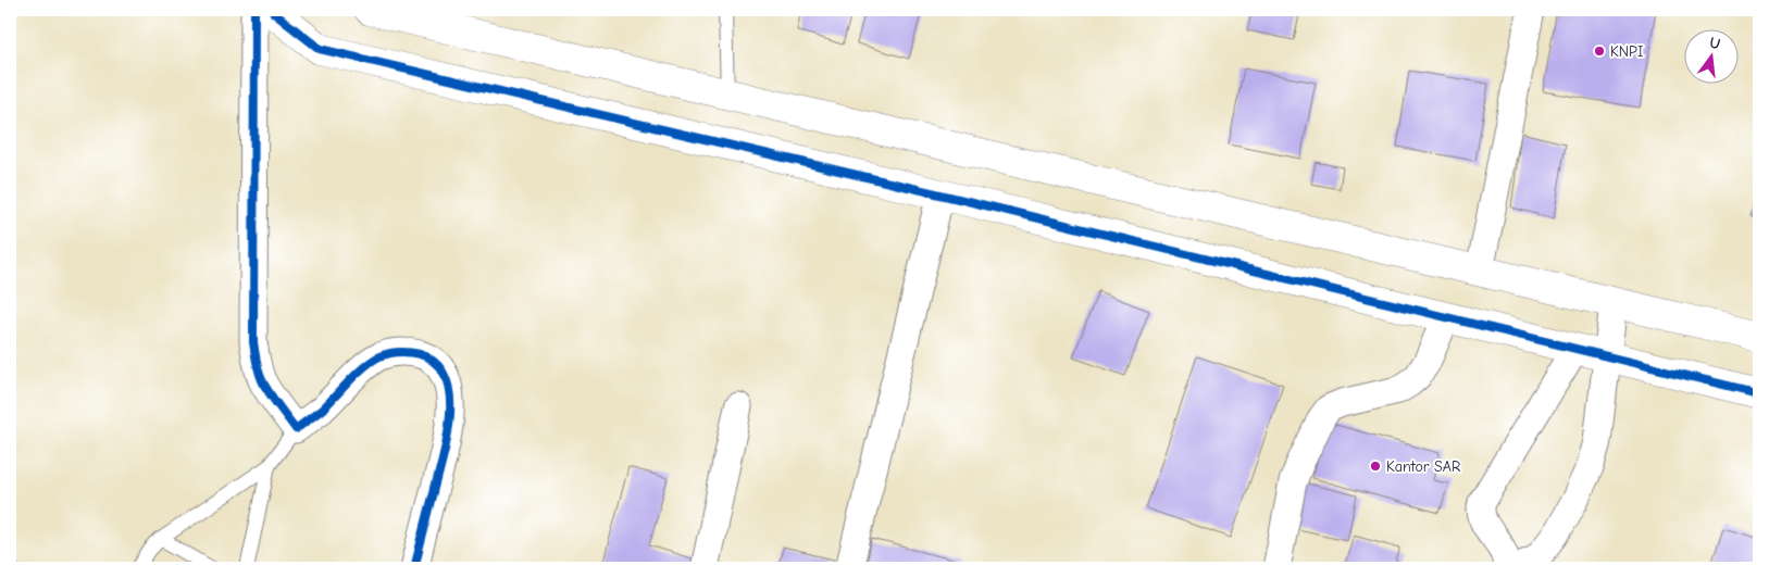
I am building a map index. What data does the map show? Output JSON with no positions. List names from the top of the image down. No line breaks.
{"places":["KNPI","Kantor SAR"],"north":"top"}
